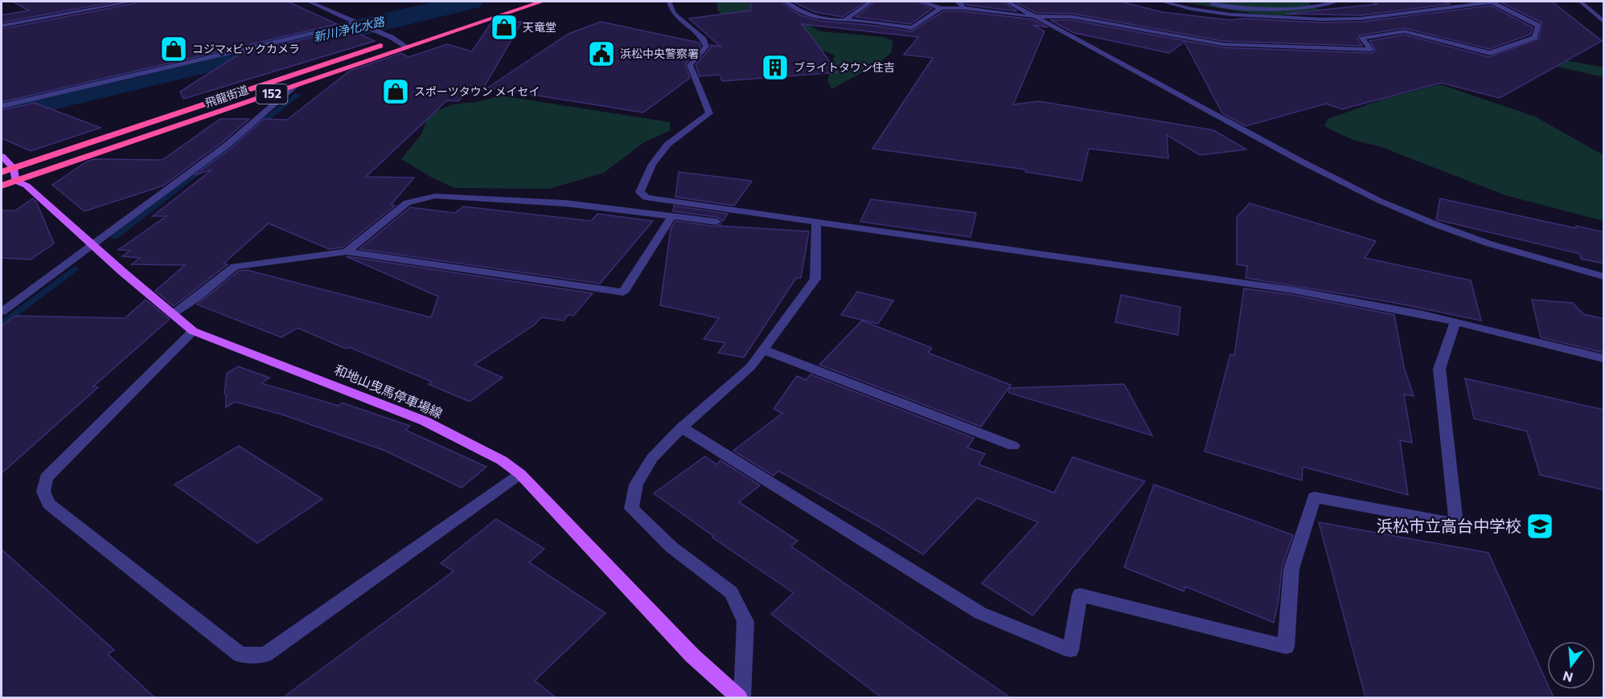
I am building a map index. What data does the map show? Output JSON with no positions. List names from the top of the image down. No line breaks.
{"streets":{"highway":["152","飛龍街道"],"main road":["和地山曳馬停車場線"]},"crossings":[["飛龍街道","和地山曳馬停車場線"]],"water":["新川浄化水路"],"places":{"shop":["天竜堂","コジマ×ビックカメラ","スポーツタウン メイセイ"],"public building":["浜松中央警察署"],"building":["ブライトタウン住吉"],"school or university":["浜松市立高台中学校"]},"north":"bottom"}
